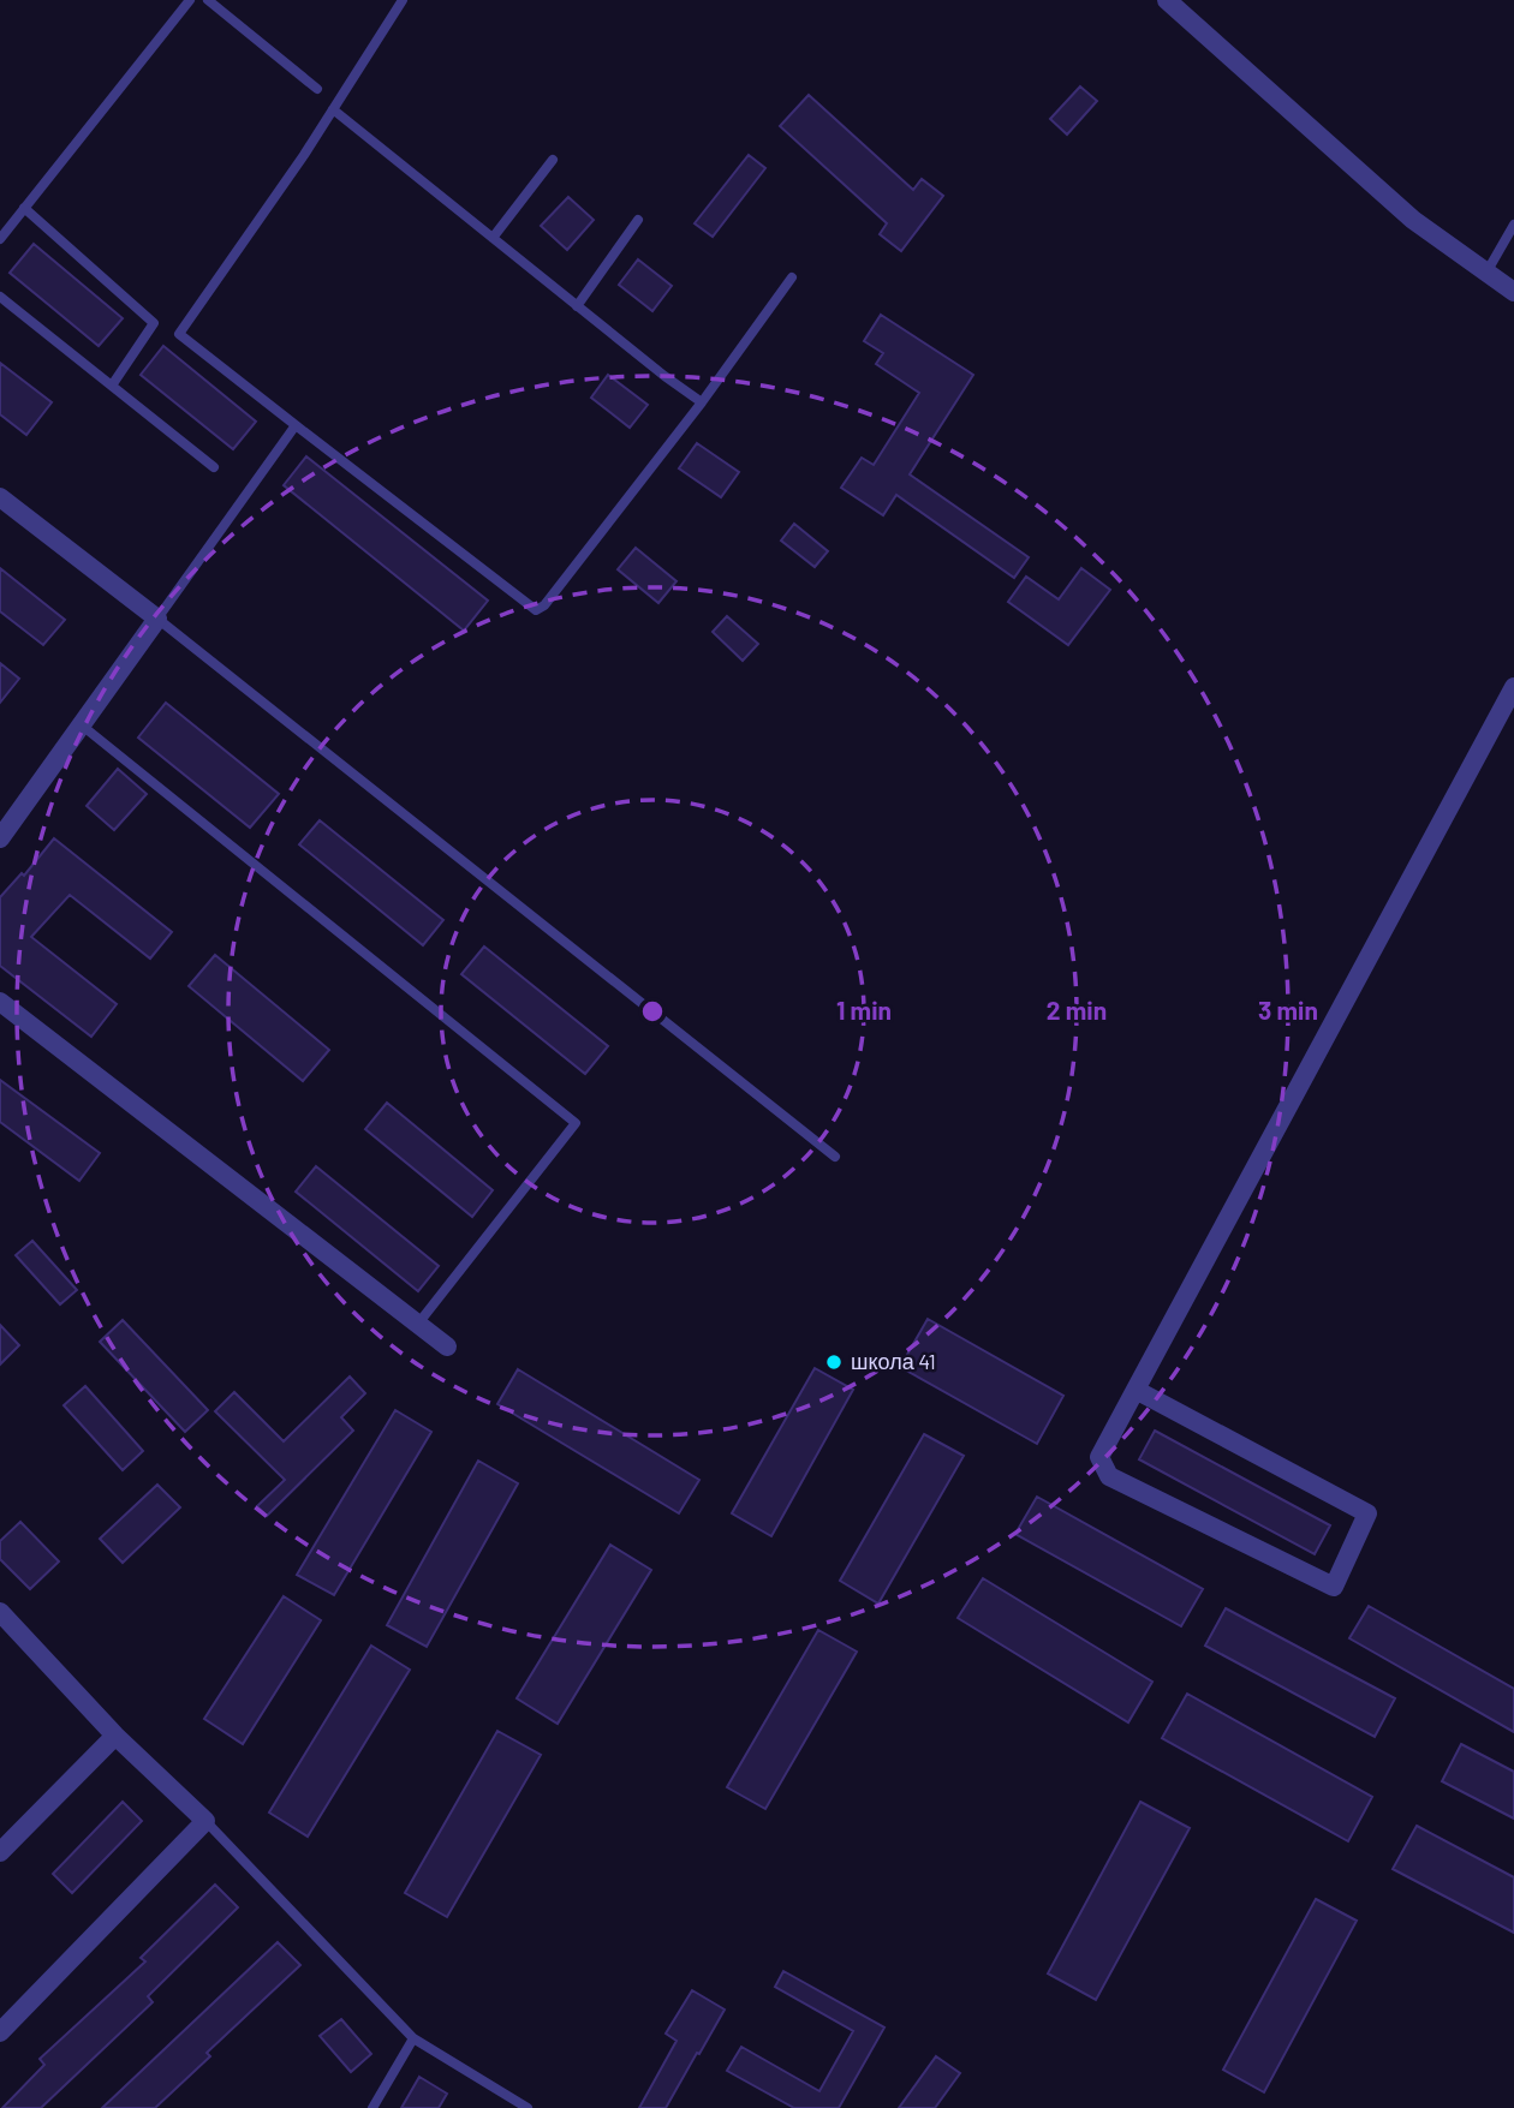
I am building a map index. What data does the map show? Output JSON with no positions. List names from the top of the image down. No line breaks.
{"places":["школа 41"],"rings":["1 min","2 min","3 min"]}
